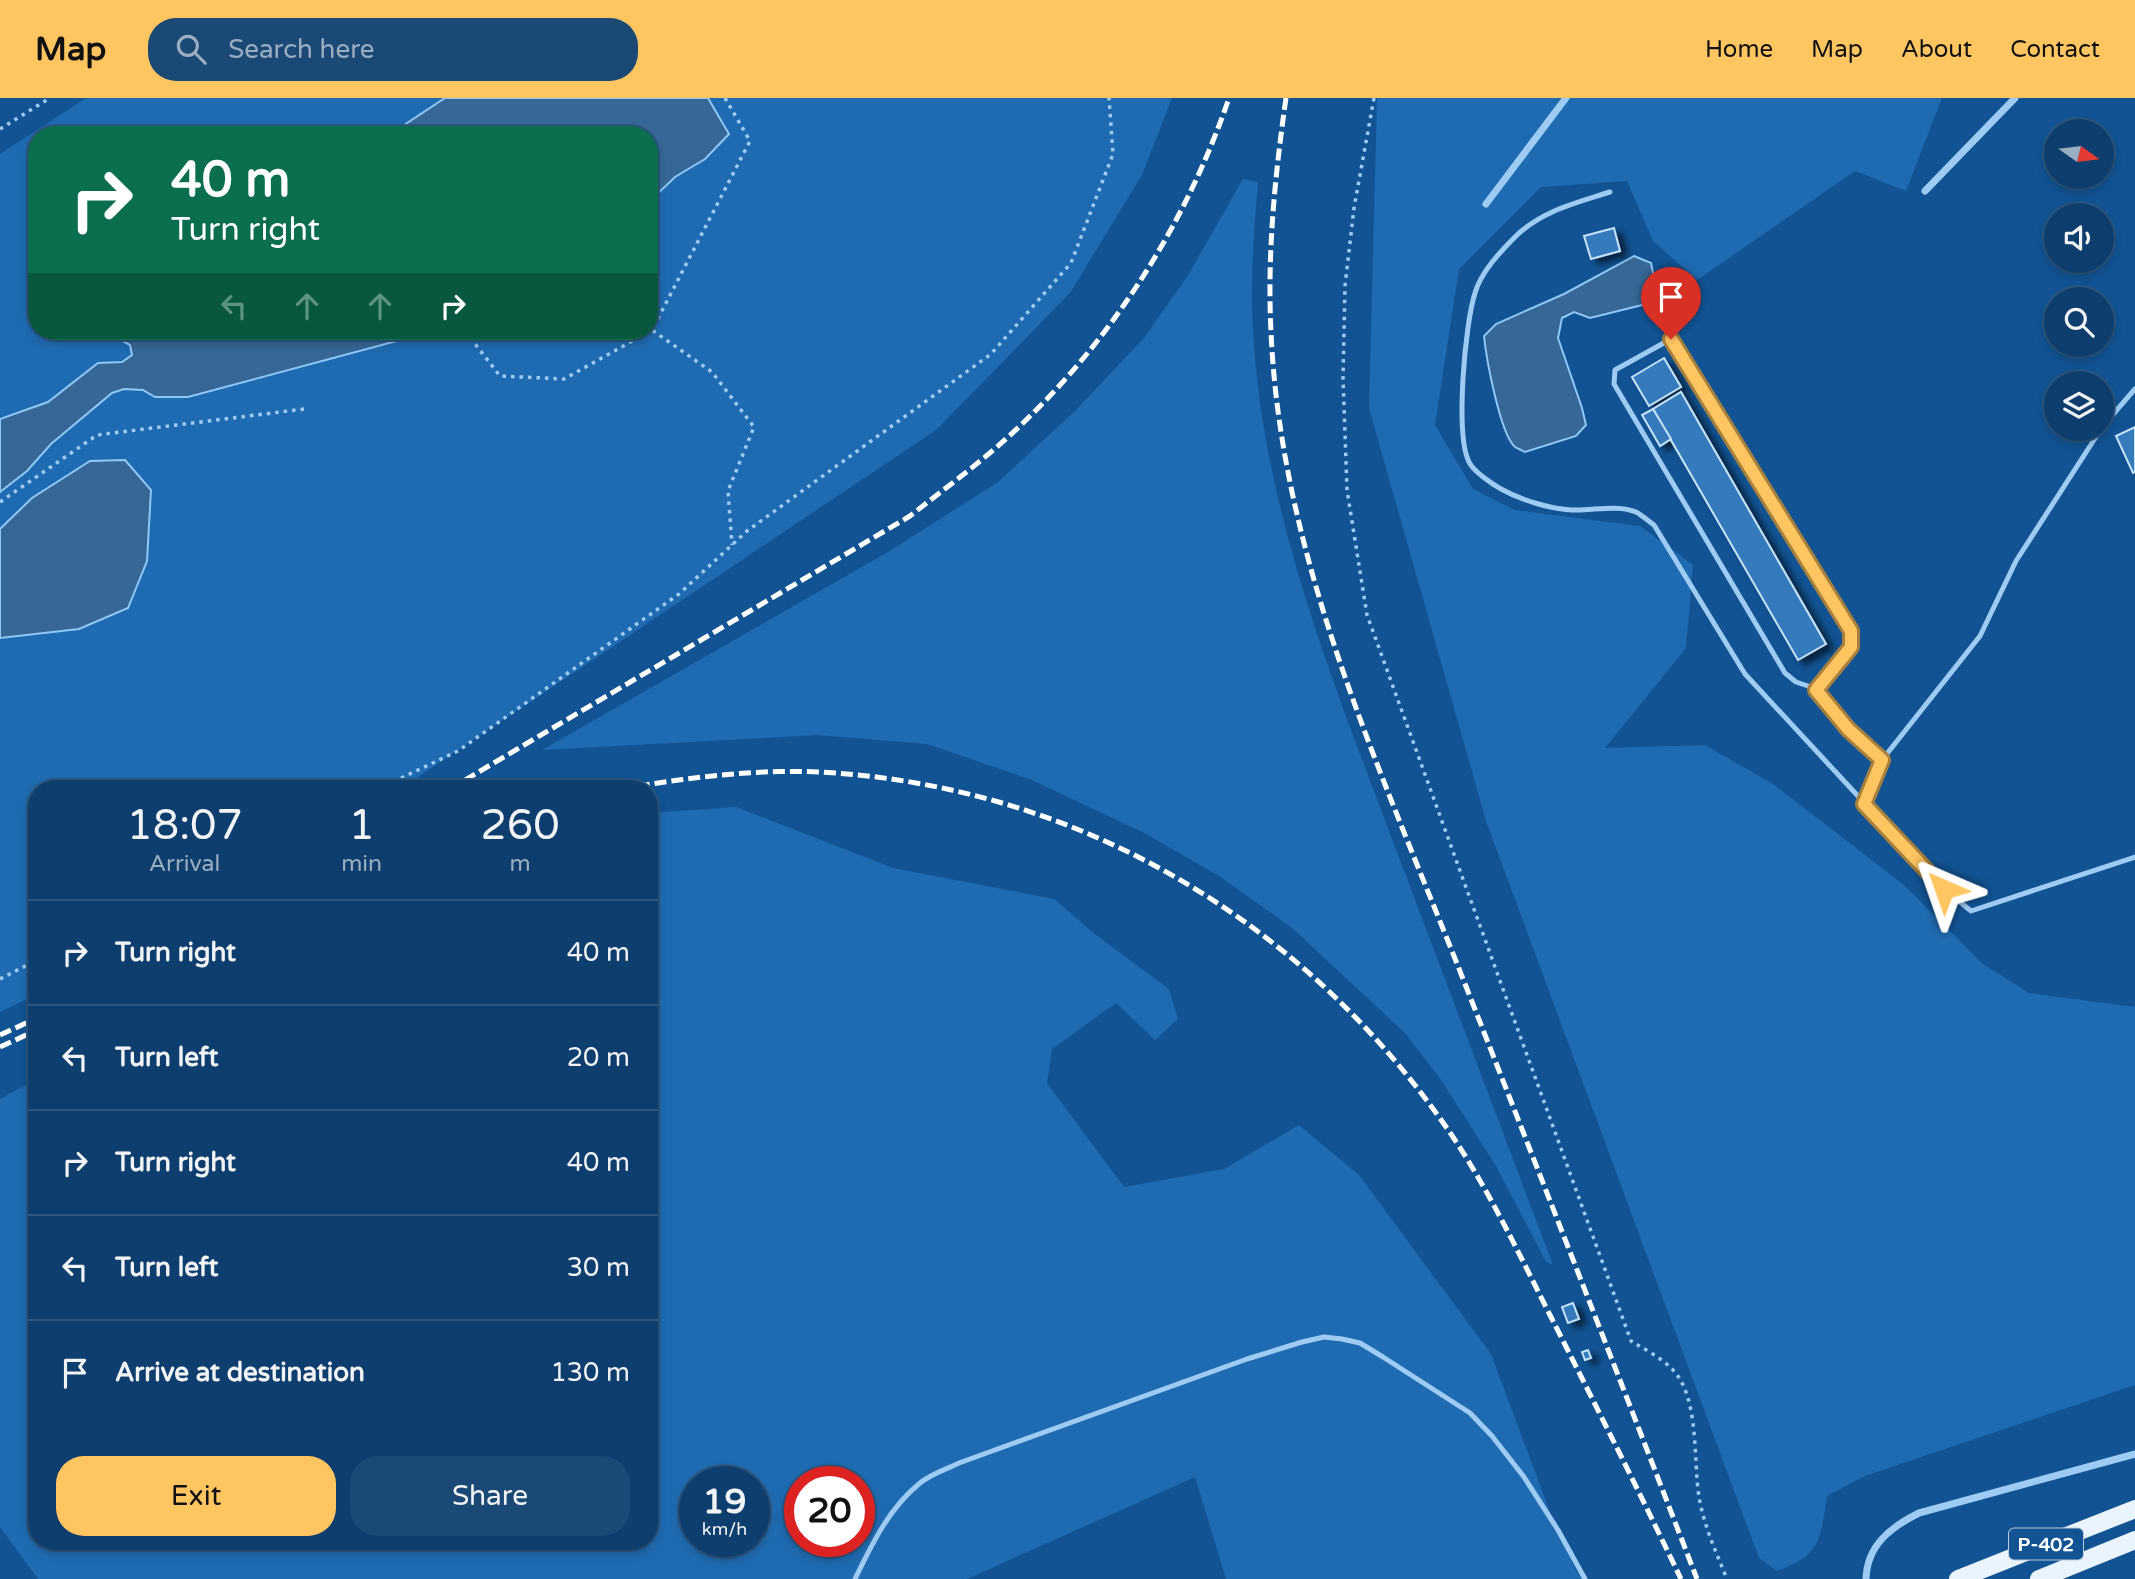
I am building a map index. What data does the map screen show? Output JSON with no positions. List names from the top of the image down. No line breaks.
{"streets":{"main road":["Р-402"]},"north":"right","page":{"header":"Map","search":"Search here","nav":["Home","Map","About","Contact"],"turn":["40 m","Turn right"],"eta":["18:07","Arrival","1","min","260","m"],"list":[{"name":"Turn right","value":"40 m"},{"name":"Turn left","value":"20 m"},{"name":"Turn right","value":"40 m"},{"name":"Turn left","value":"30 m"},{"name":"Arrive at destination","value":"130 m"}],"buttons":["Exit","Share"],"speed":"19 km/h","limit":"20"}}
